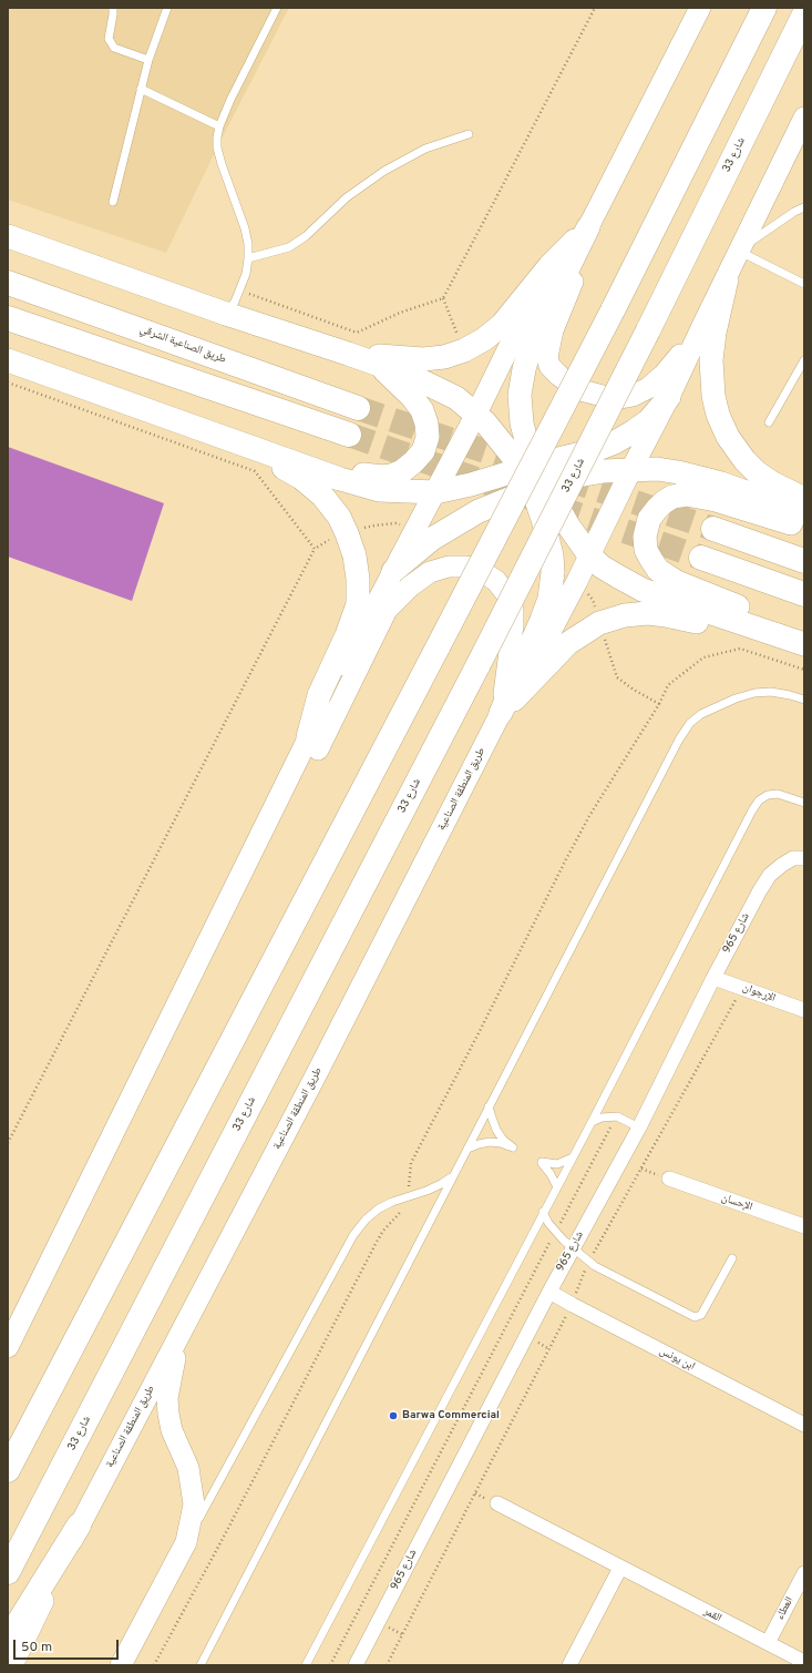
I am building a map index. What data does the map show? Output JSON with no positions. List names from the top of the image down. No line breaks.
{"streets":{"highway":["شارع 33","طريق الصناعية الشرقي"],"street":["طريق المنطقة الصناعية","شارع 965","الإرجوان","الإحسان","ابن يونس","العطاء","القمر"]},"crossings":[["شارع 965","الإرجوان"],["شارع 965","ابن يونس"],["العطاء","القمر"]],"places":["Barwa Commercial"],"scale_bar":"50 m"}
